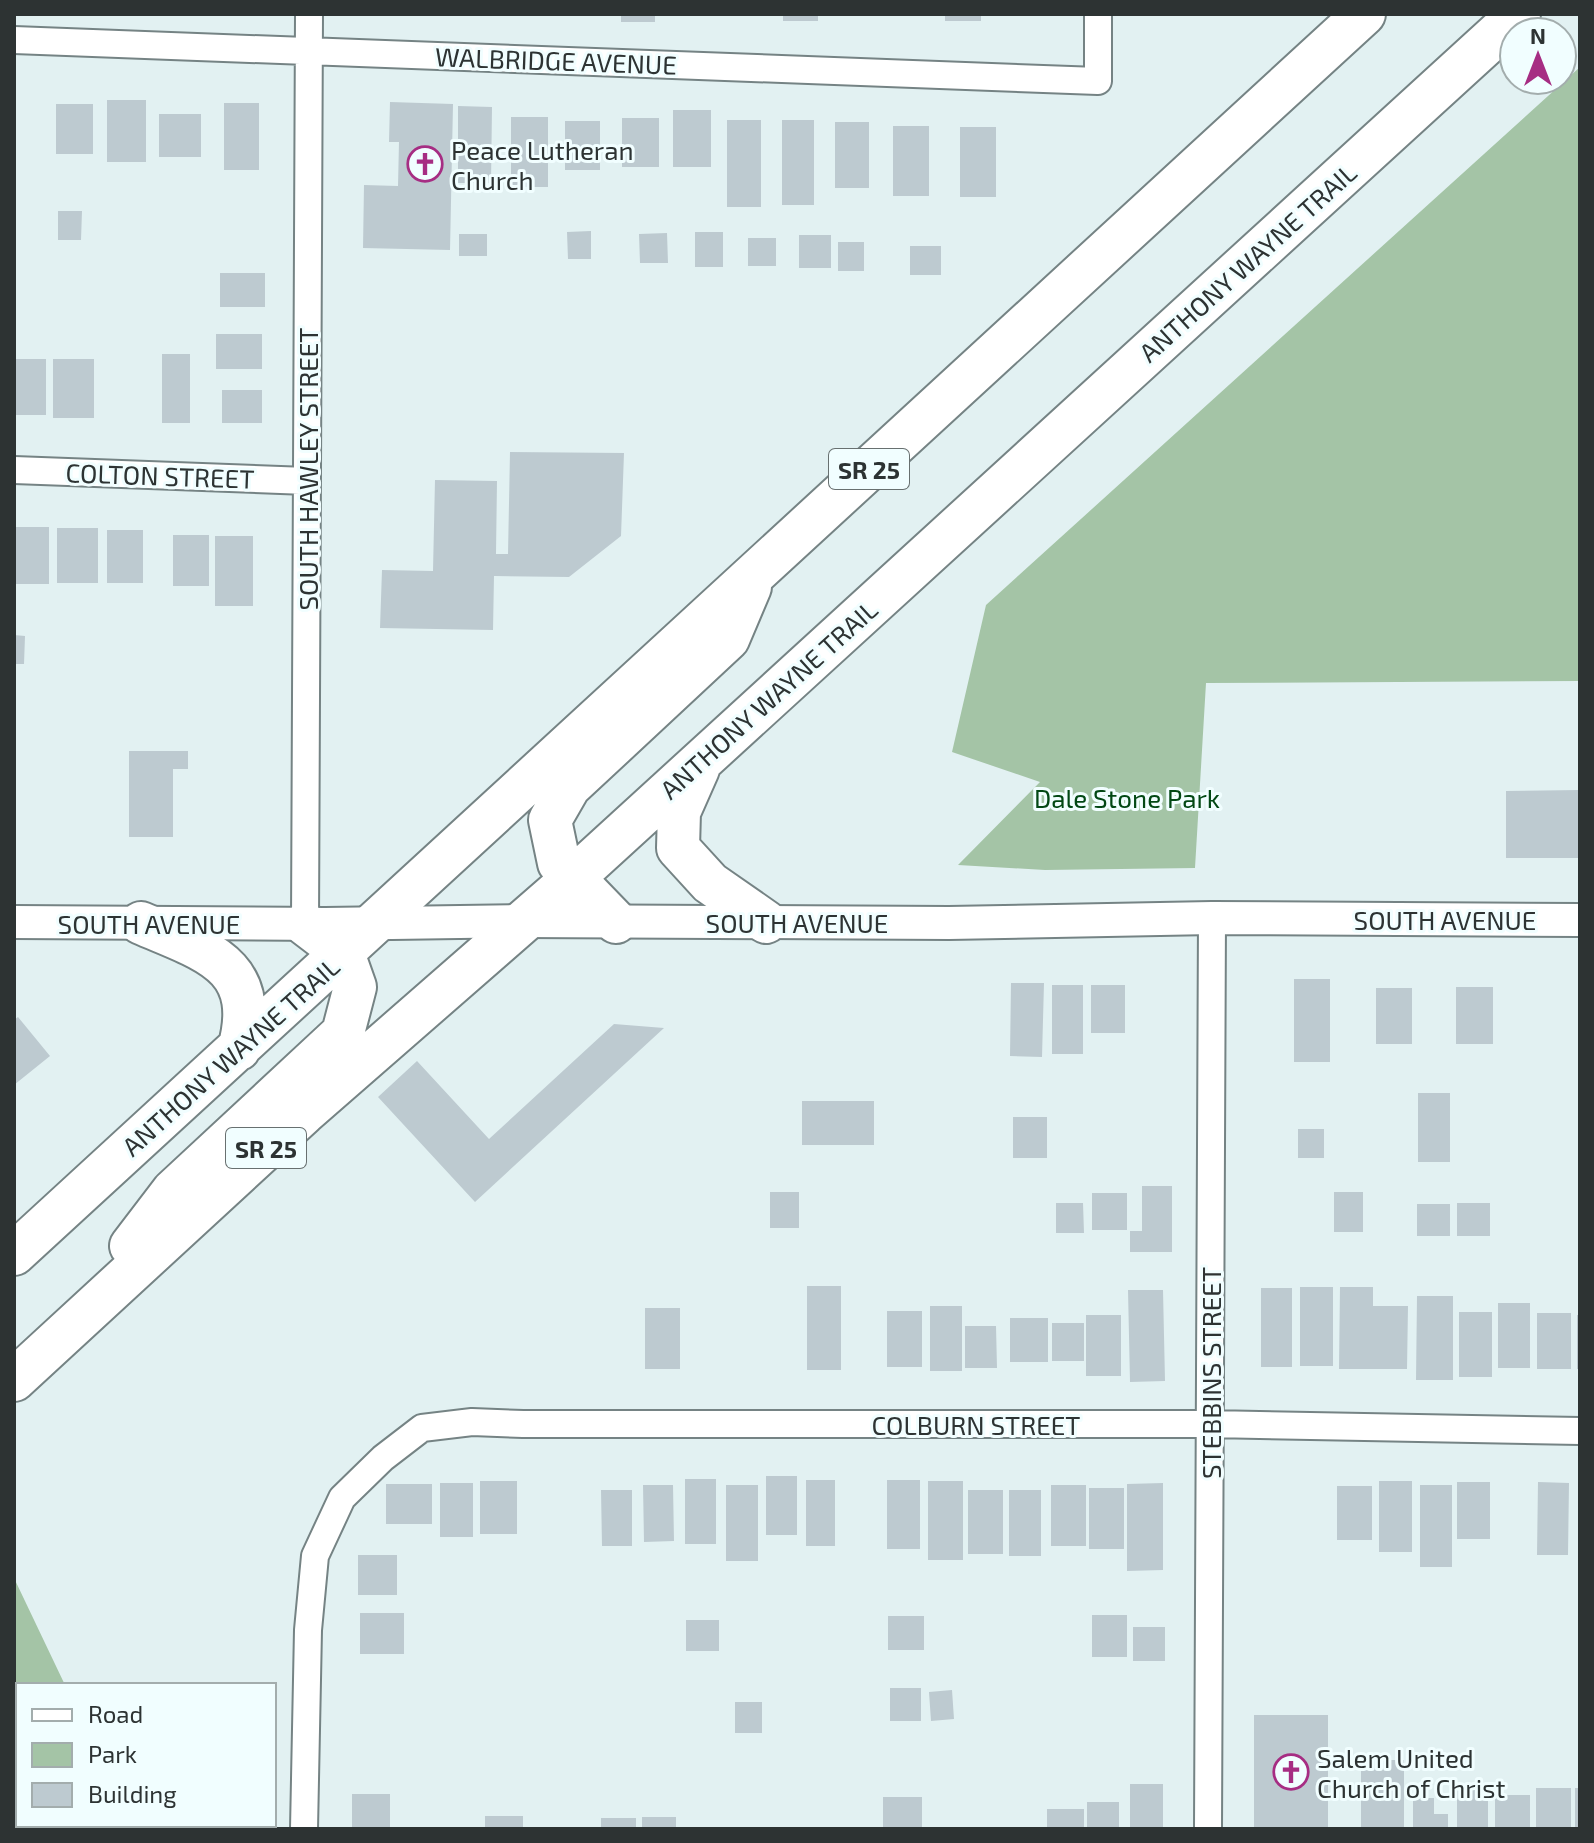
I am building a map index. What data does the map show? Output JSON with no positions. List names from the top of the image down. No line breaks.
{"streets":{"highway":["ANTHONY WAYNE TRAIL","SR 25"],"street":["WALBRIDGE AVENUE","SOUTH HAWLEY STREET","COLTON STREET","SOUTH AVENUE","STEBBINS STREET","COLBURN STREET"]},"crossings":[["WALBRIDGE AVENUE","SOUTH HAWLEY STREET"],["ANTHONY WAYNE TRAIL","SOUTH AVENUE"],["SOUTH HAWLEY STREET","COLTON STREET"],["SOUTH HAWLEY STREET","SOUTH AVENUE"],["SOUTH AVENUE","STEBBINS STREET"],["STEBBINS STREET","COLBURN STREET"]],"parks":["Dale Stone Park"],"places":{"church":["Peace Lutheran Church","Salem United Church of Christ"]},"legend":["Road","Park","Building"],"north":"top"}
